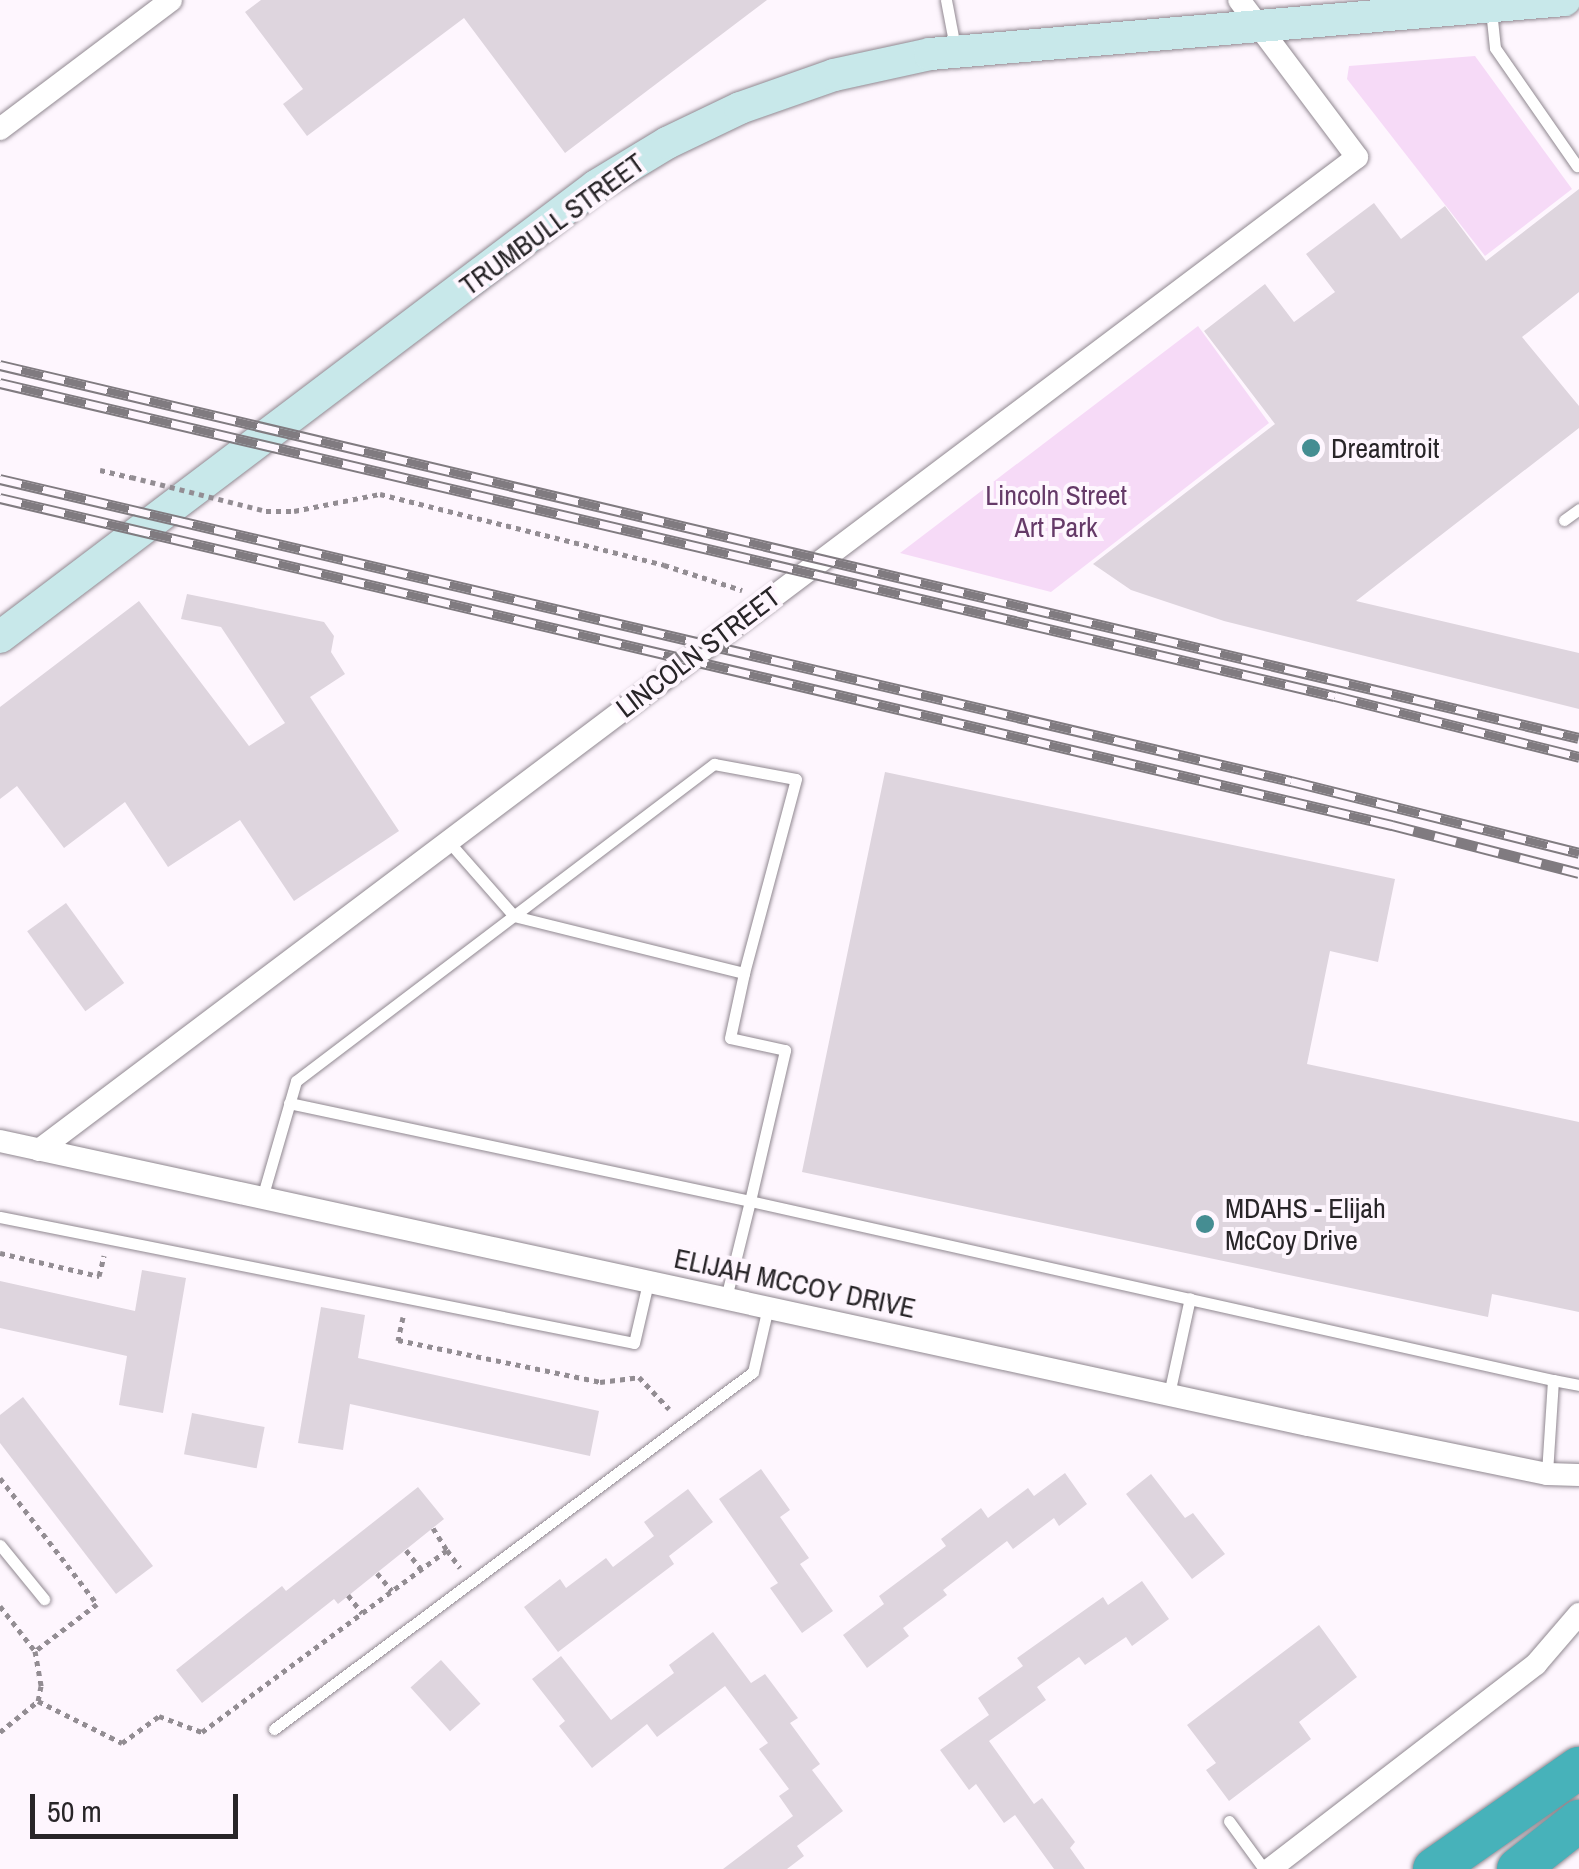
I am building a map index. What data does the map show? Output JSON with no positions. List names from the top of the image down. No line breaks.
{"streets":{"street":["TRUMBULL STREET","LINCOLN STREET","ELIJAH MCCOY DRIVE"]},"crossings":[["TRUMBULL STREET","LINCOLN STREET"],["LINCOLN STREET","ELIJAH MCCOY DRIVE"]],"parks":["Lincoln Street Art Park"],"places":["Dreamtroit","MDAHS - Elijah McCoy Drive"],"scale_bar":"50 m"}
